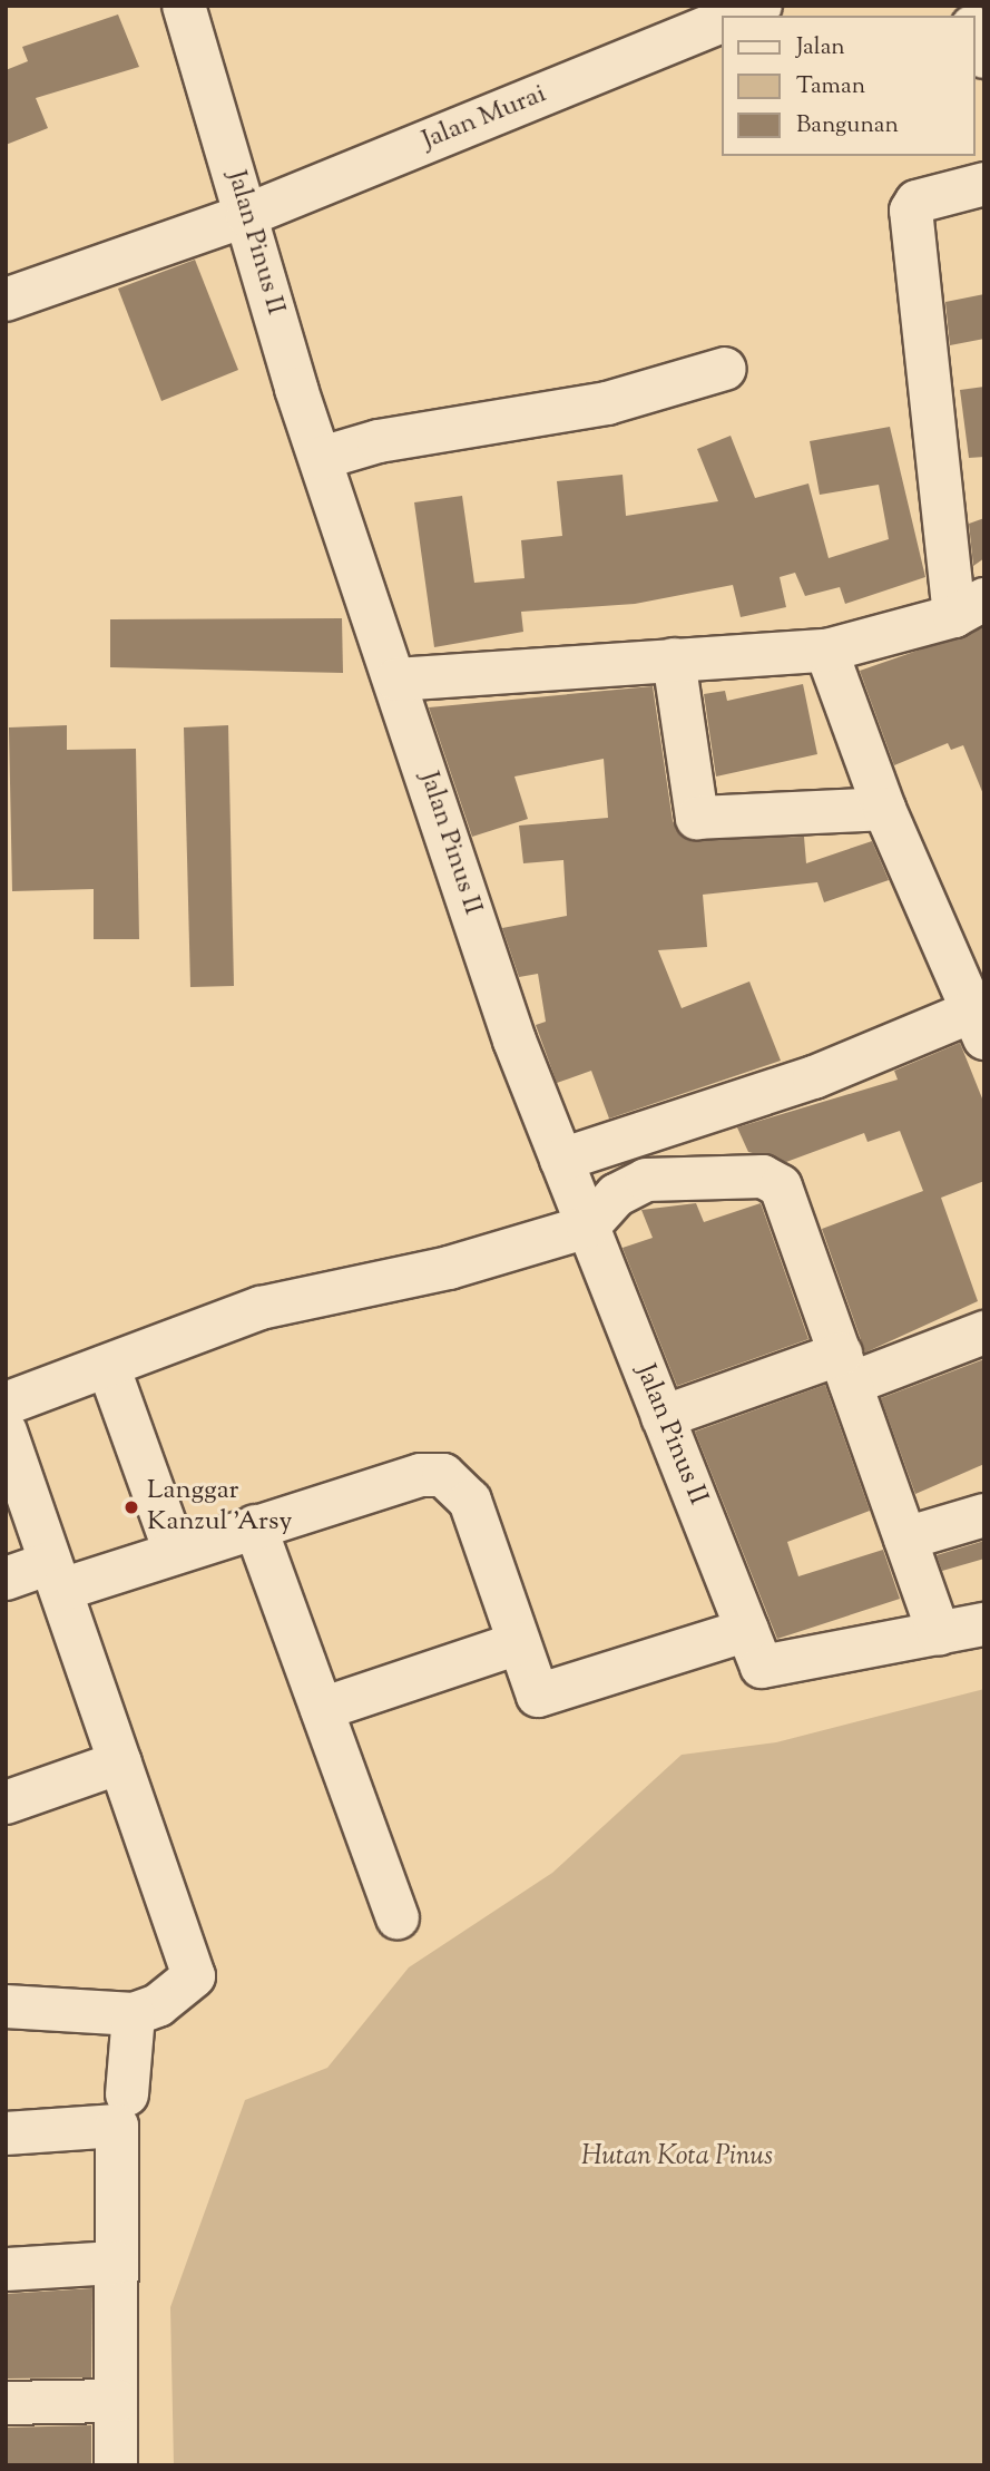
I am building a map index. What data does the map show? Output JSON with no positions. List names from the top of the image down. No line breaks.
{"streets":{"street":["Jalan Murai","Jalan Pinus II"]},"crossings":[["Jalan Murai","Jalan Pinus II"]],"parks":["Hutan Kota Pinus"],"places":["Langgar Kanzul 'Arsy"],"legend":["Jalan","Taman","Bangunan"]}
